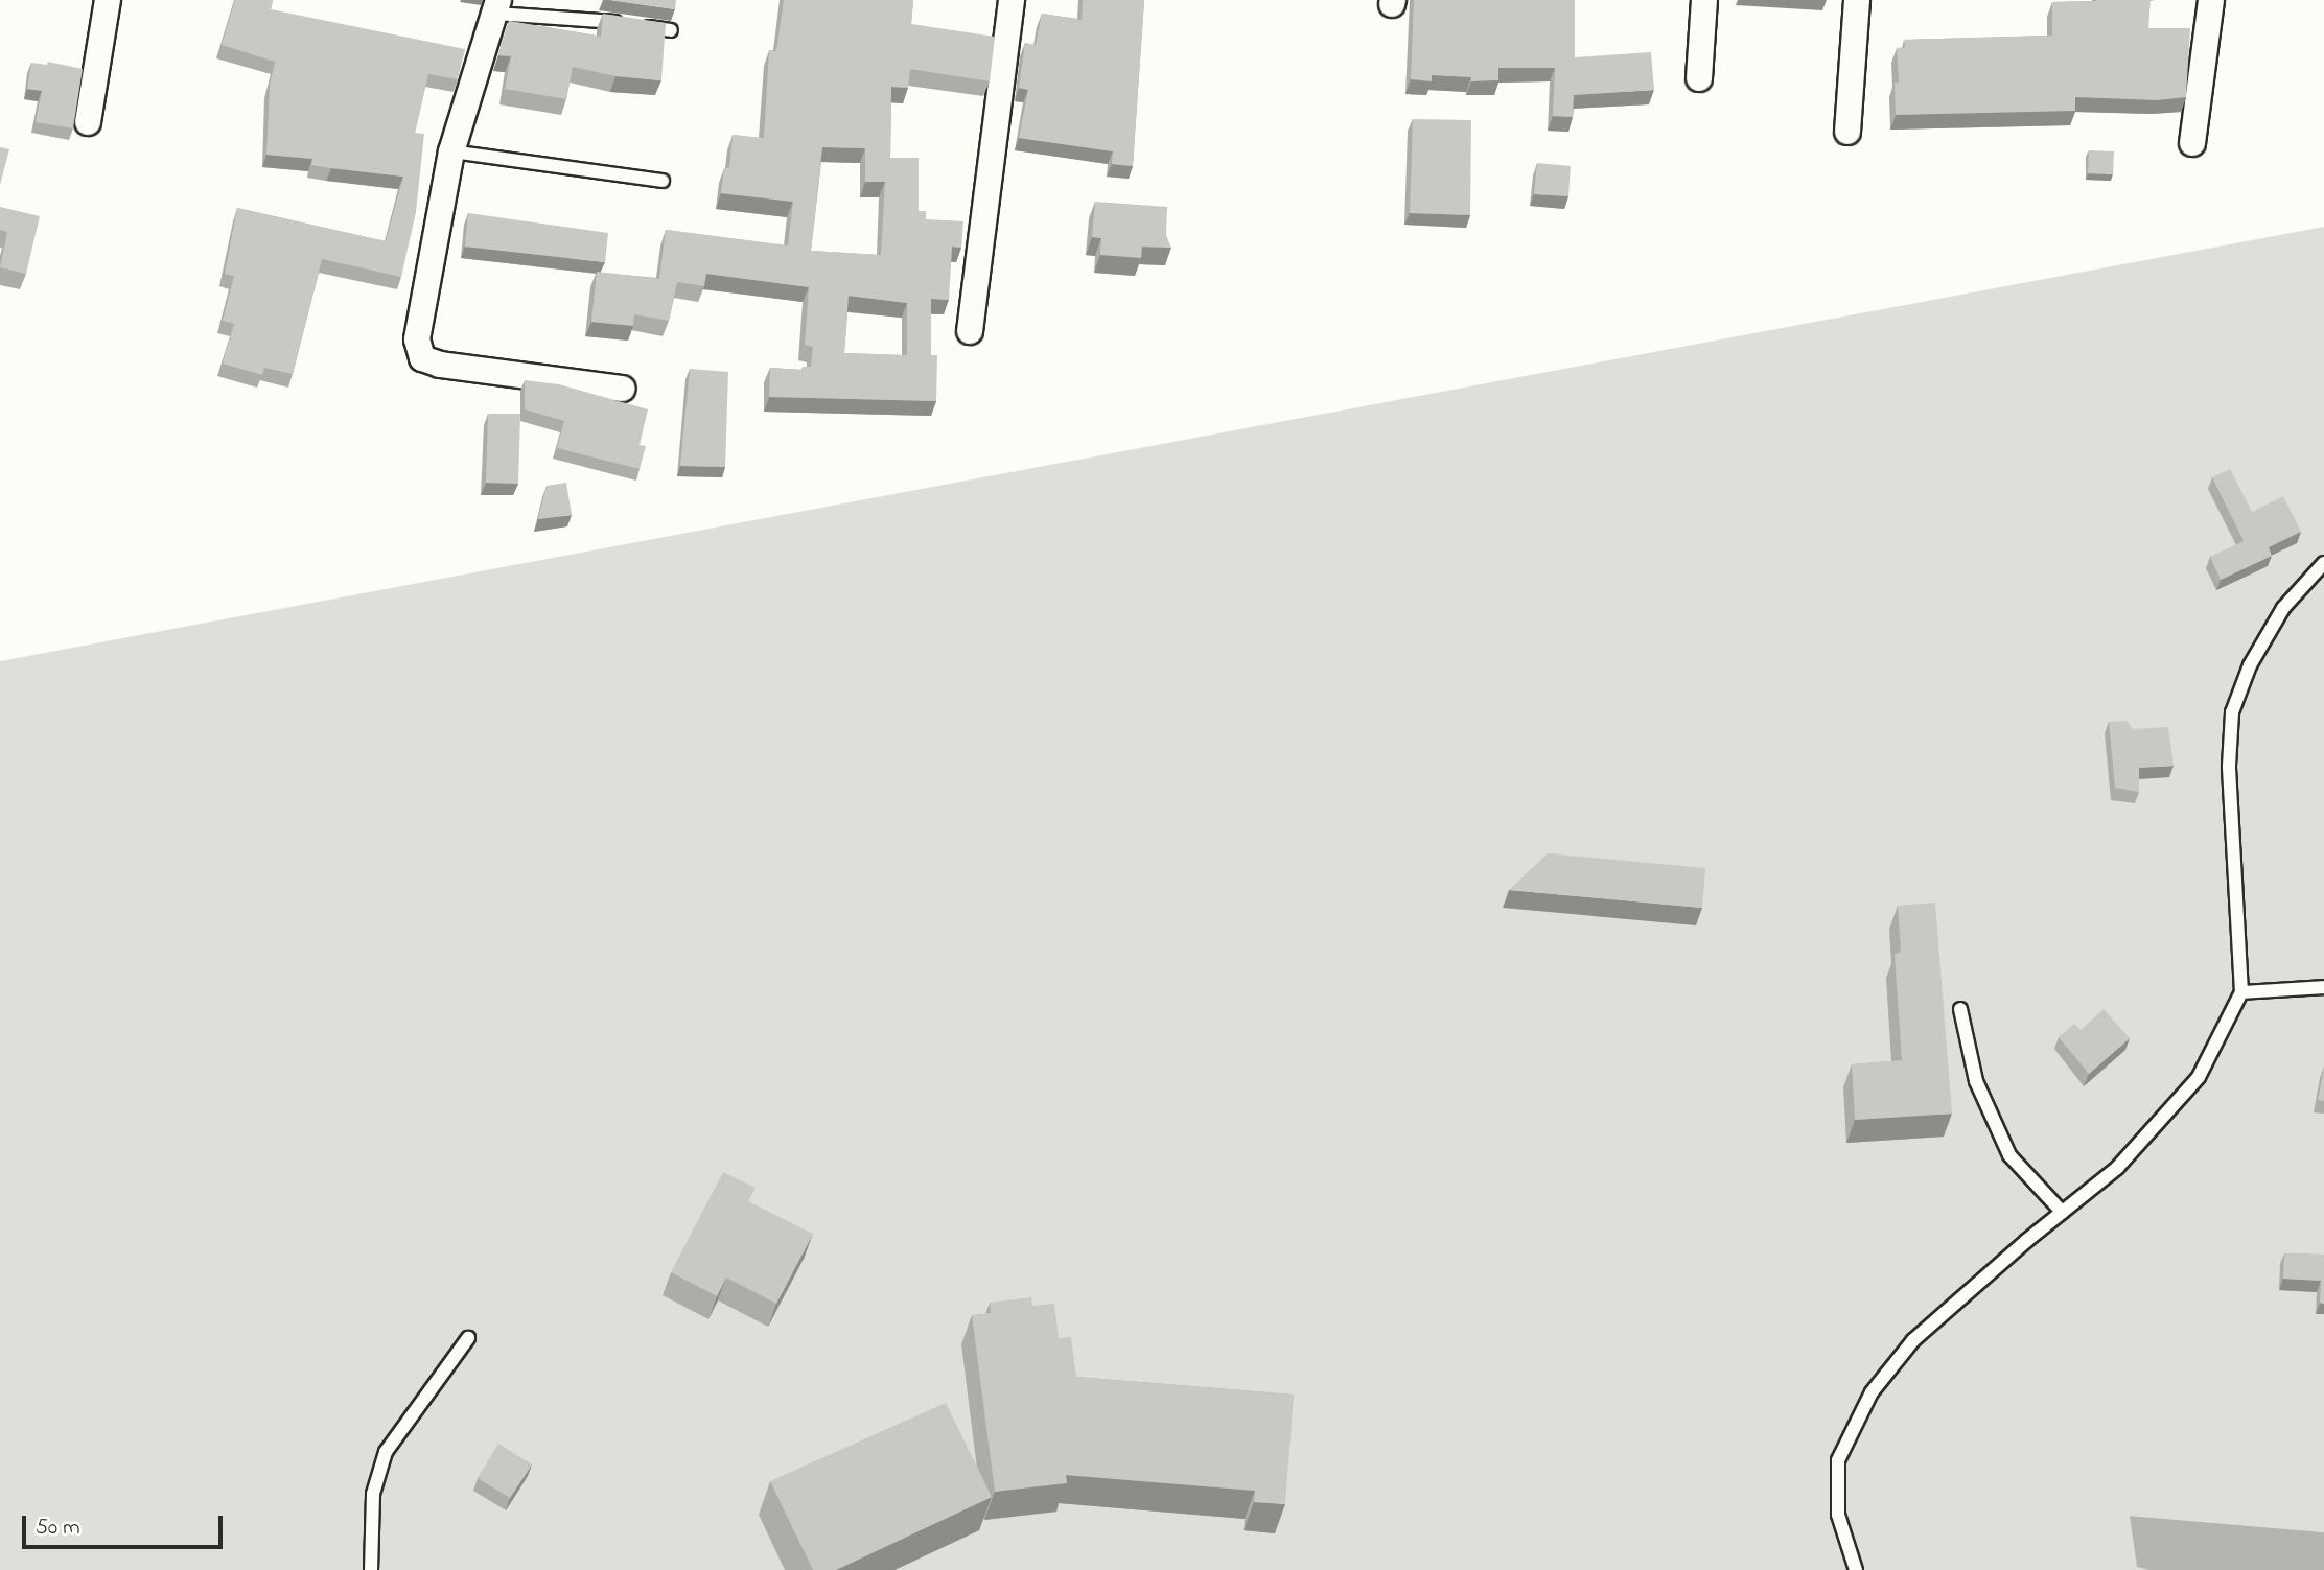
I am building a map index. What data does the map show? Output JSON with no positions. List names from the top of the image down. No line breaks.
{"scale_bar":"50 m"}
